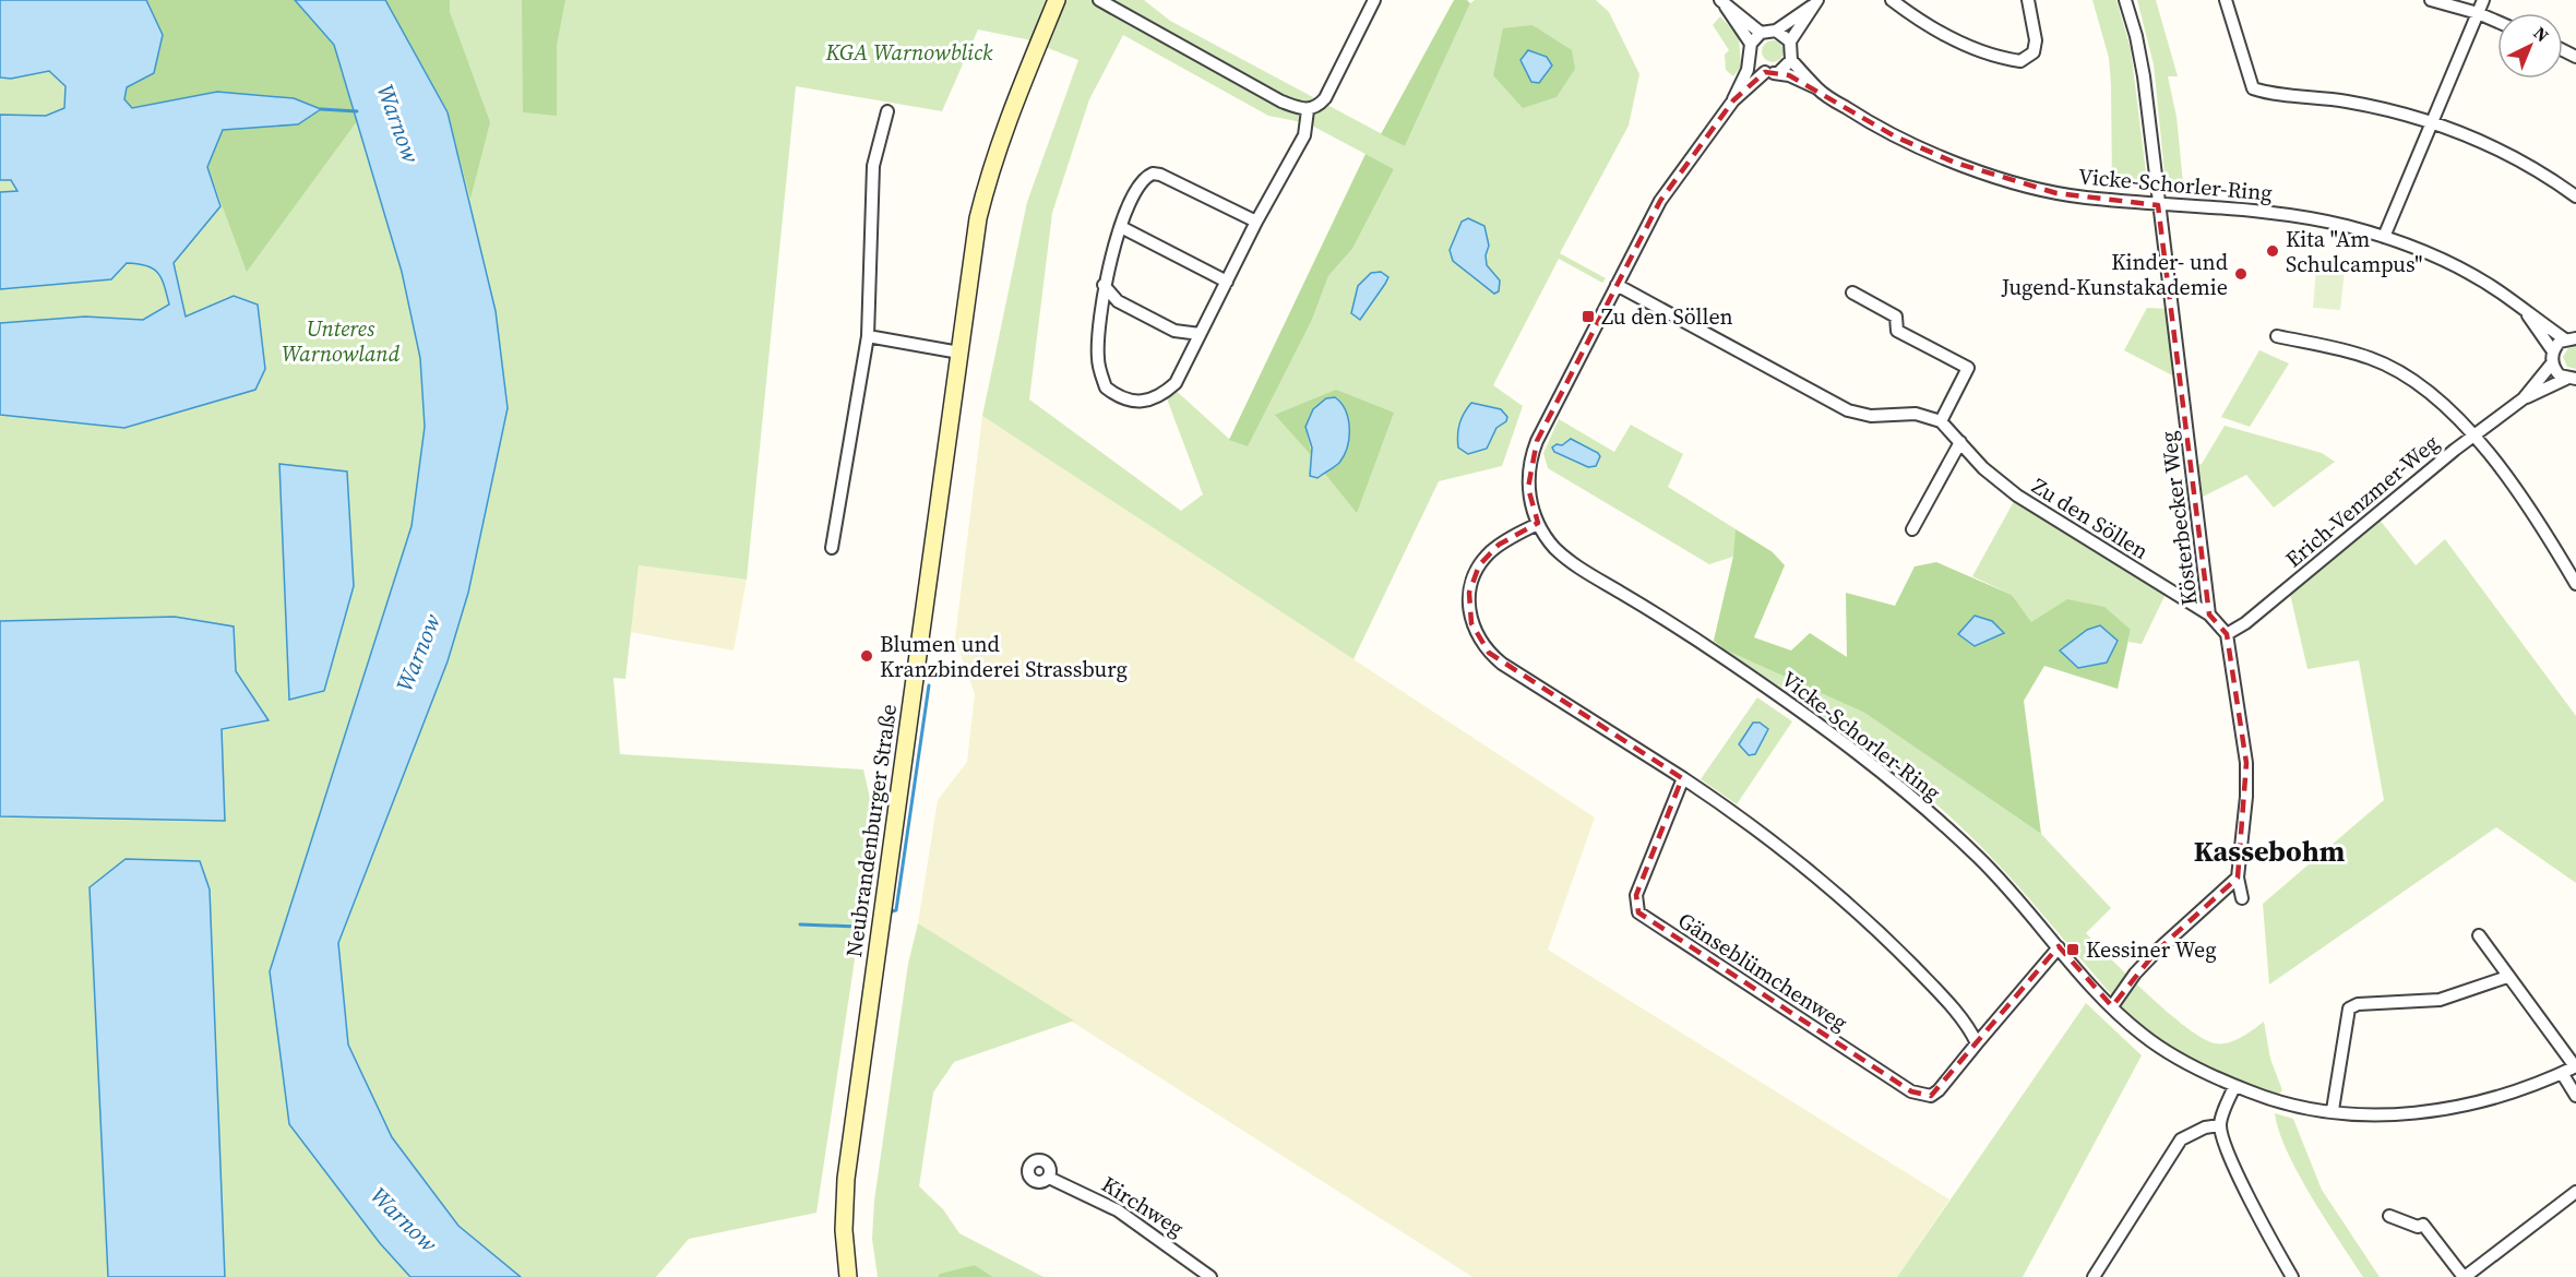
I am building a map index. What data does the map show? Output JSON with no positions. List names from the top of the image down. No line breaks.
{"streets":{"main road":["Neubrandenburger Straße"],"street":["Vicke-Schorler-Ring","Erich-Venzmer-Weg","Zu den Söllen","Kösterbecker Weg","Gänseblümchenweg","Kirchweg"]},"crossings":[["Vicke-Schorler-Ring","Erich-Venzmer-Weg"],["Vicke-Schorler-Ring","Kösterbecker Weg"],["Vicke-Schorler-Ring","Gänseblümchenweg"],["Erich-Venzmer-Weg","Kösterbecker Weg"],["Zu den Söllen","Kösterbecker Weg"]],"districts":["Kassebohm"],"water":["Warnow"],"parks":["KGA Warnowblick","Unteres Warnowland"],"places":{"other":["Kita \"Am Schulcampus\"","Kinder- und Jugend-Kunstakademie","Blumen und Kranzbinderei Strassburg"],"transit":["Zu den Söllen","Kessiner Weg"]},"north":"top right"}
